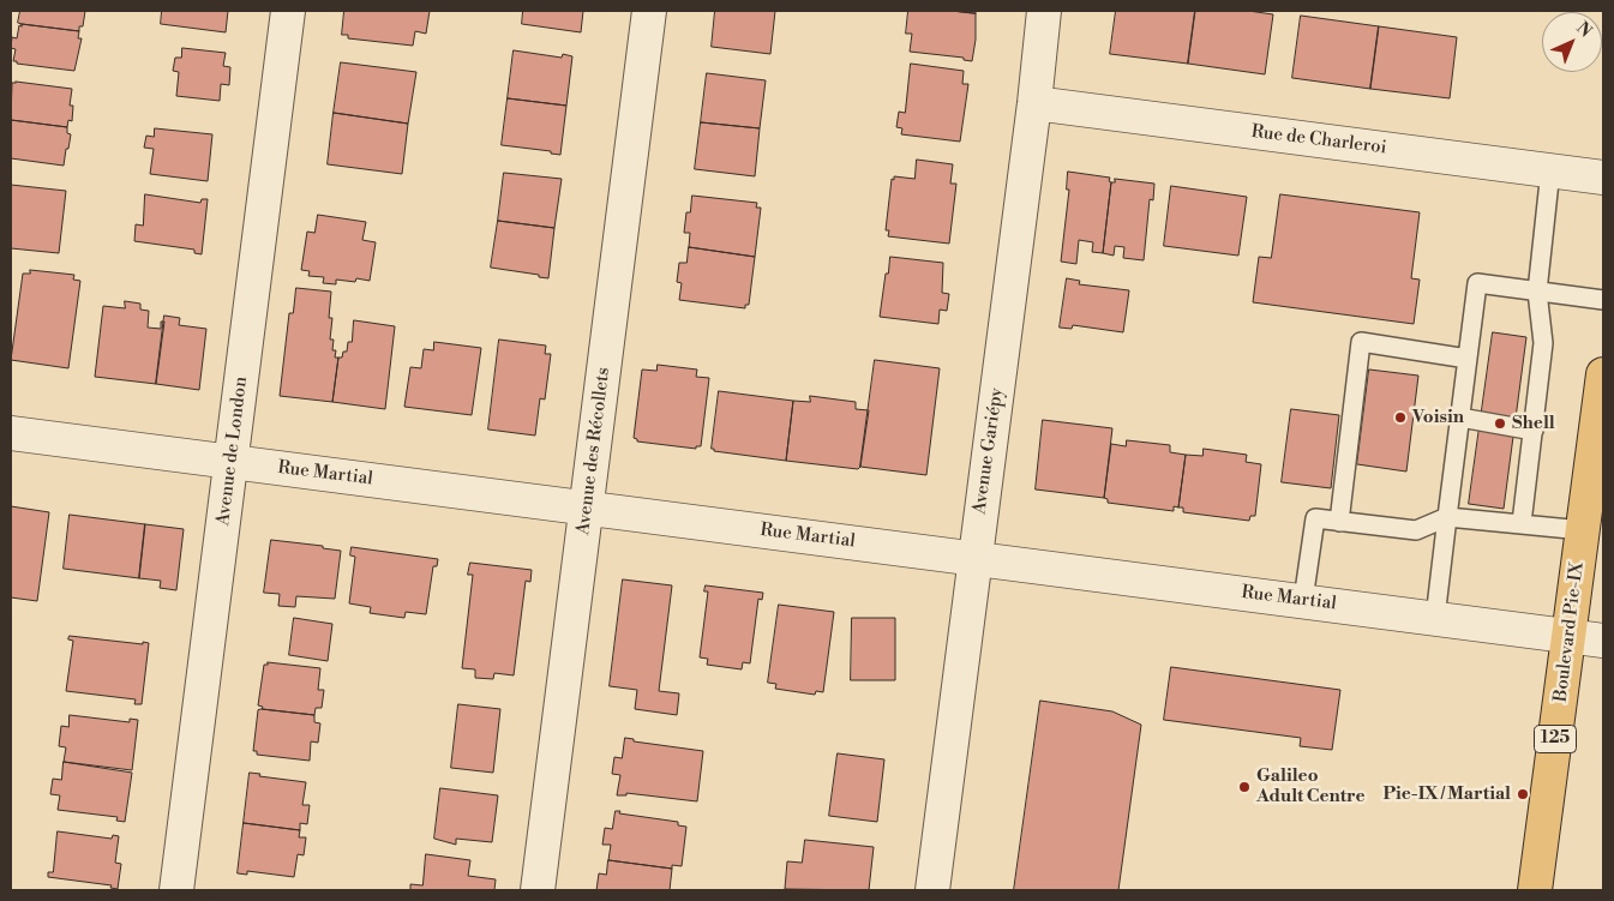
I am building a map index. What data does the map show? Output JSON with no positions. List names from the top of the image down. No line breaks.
{"streets":{"main road":["Boulevard Pie-IX","125"],"street":["Rue de Charleroi","Avenue de London","Avenue des Récollets","Avenue Gariépy","Rue Martial"]},"crossings":[["Rue de Charleroi","Avenue Gariépy"],["Avenue de London","Rue Martial"],["Avenue des Récollets","Rue Martial"],["Avenue Gariépy","Rue Martial"],["Rue Martial","Boulevard Pie-IX"]],"places":["Voisin","Shell","Galileo Adult Centre","Pie-IX / Martial"],"north":"top right"}
